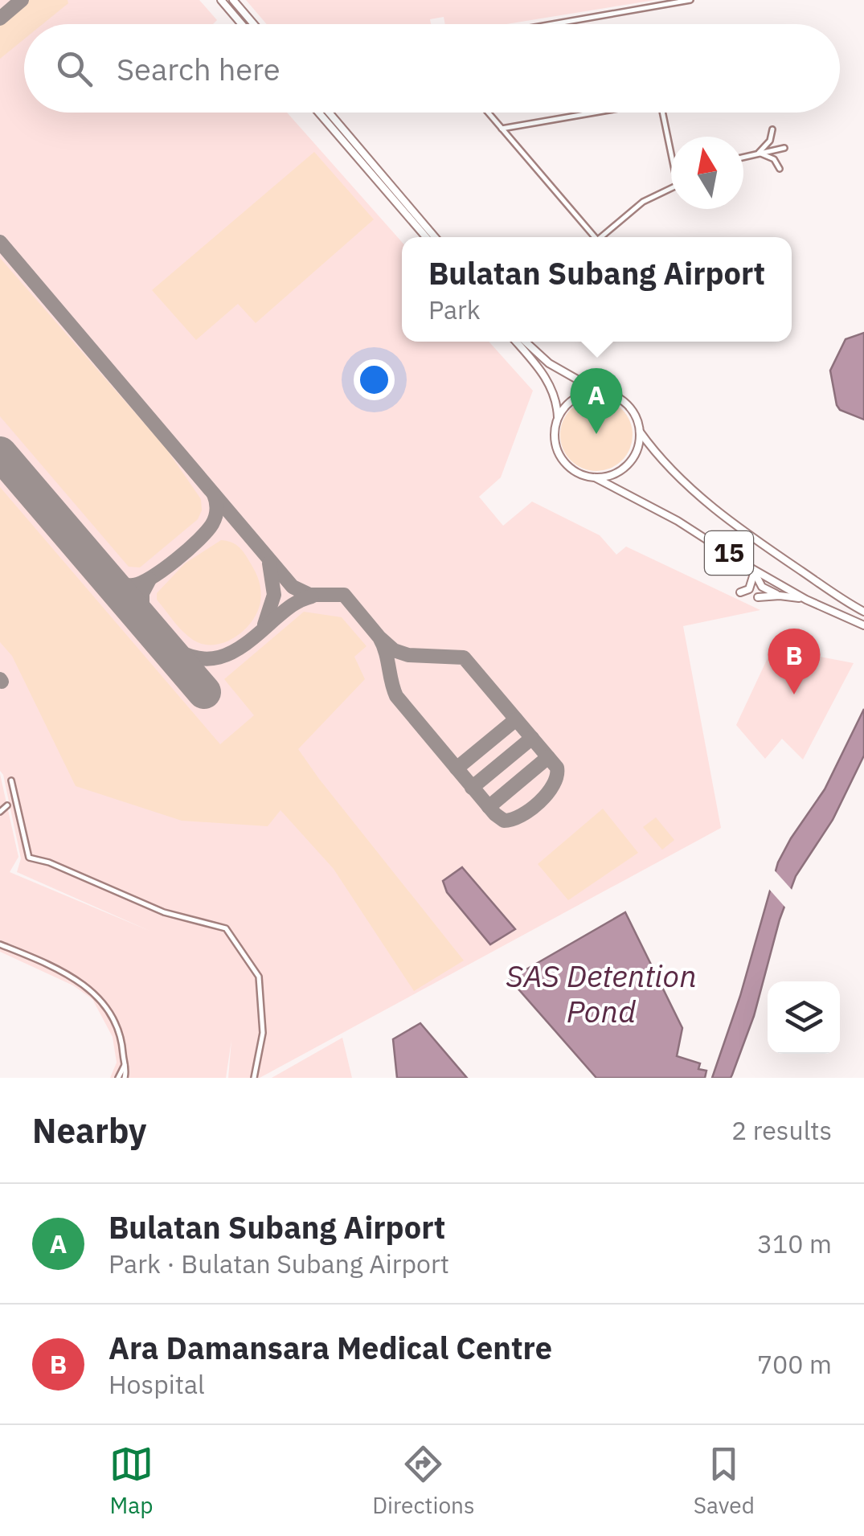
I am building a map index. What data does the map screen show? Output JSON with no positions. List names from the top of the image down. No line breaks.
{"streets":{"main road":["15"]},"water":["SAS Detention Pond"],"north":"top","page":{"search":"Search here","popup":["Bulatan Subang Airport","Park"],"pins":["A","B"],"heading":["Nearby","2 results"],"list":[{"mark":"A","name":"Bulatan Subang Airport","note":"Park · Bulatan Subang Airport","value":"310 m"},{"mark":"B","name":"Ara Damansara Medical Centre","note":"Hospital","value":"700 m"}],"nav":["Map","Directions","Saved"]}}
